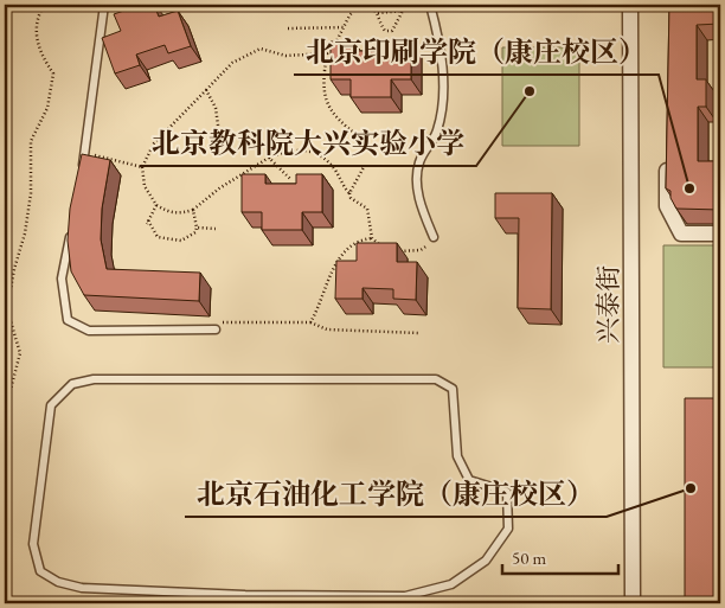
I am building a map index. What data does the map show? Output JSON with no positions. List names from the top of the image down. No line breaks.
{"streets":{"street":["兴泰街"]},"places":["北京教科院大兴实验小学","北京印刷学院（康庄校区）","北京石油化工学院（康庄校区）"],"scale_bar":"50 m"}
